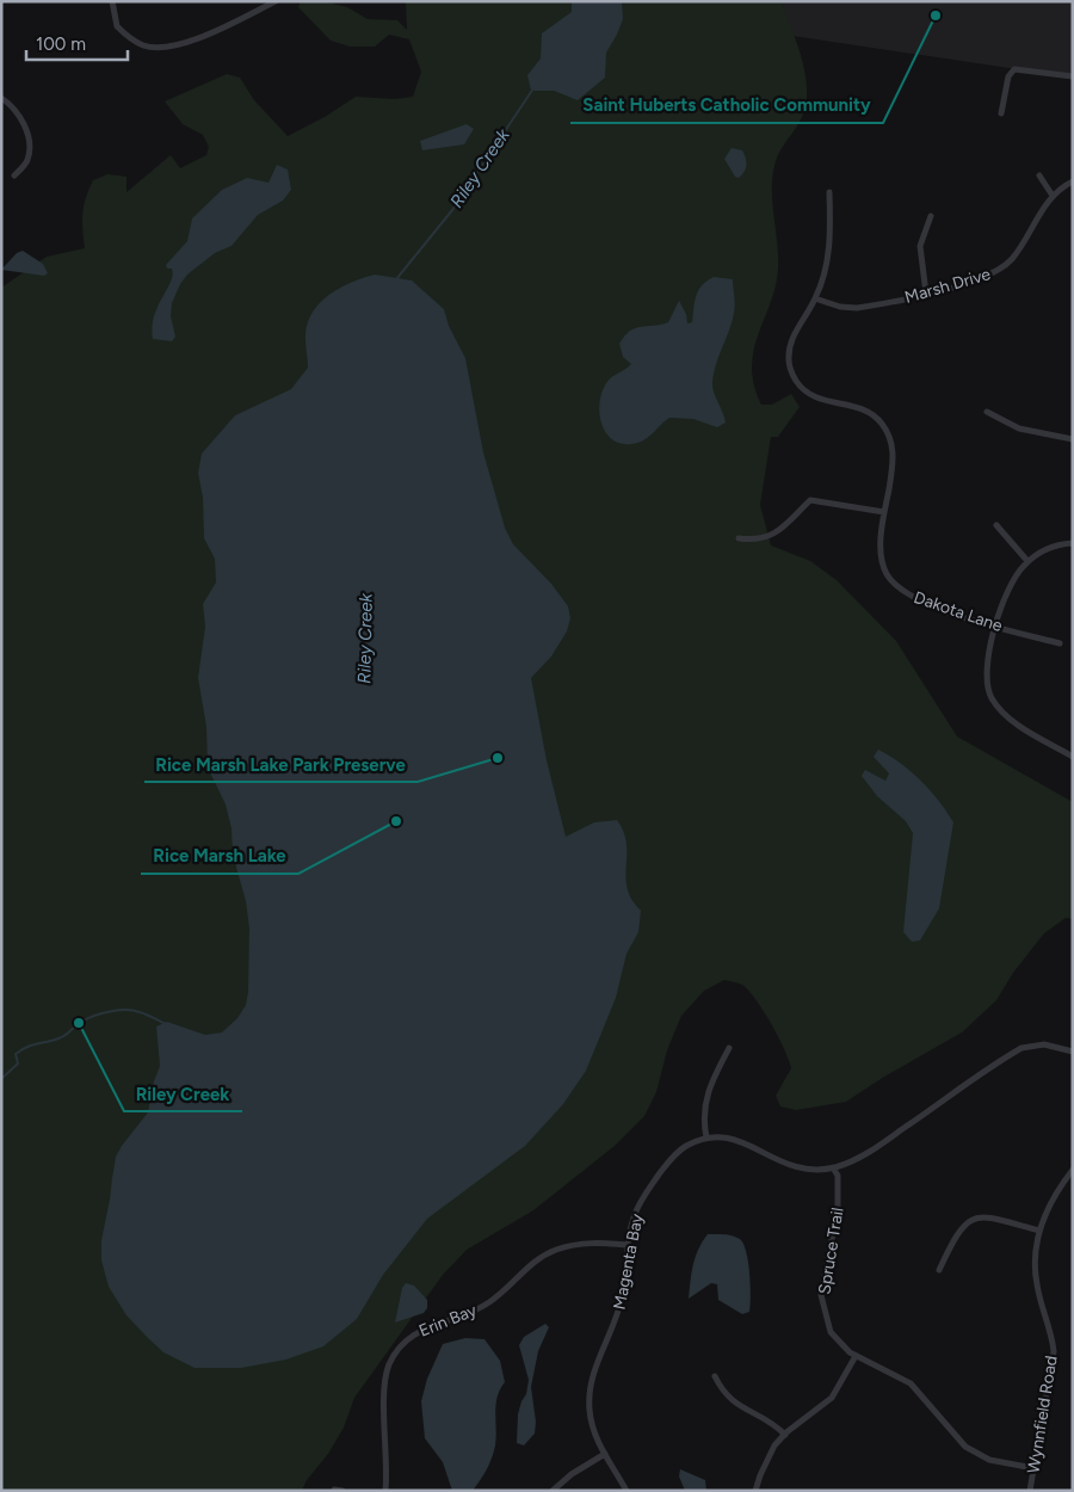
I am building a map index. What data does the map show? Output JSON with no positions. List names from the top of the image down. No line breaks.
{"streets":{"street":["Marsh Drive","Dakota Lane","Spruce Trail","Magenta Bay","Erin Bay","Wynnfield Road"]},"crossings":[["Marsh Drive","Dakota Lane"],["Spruce Trail","Wynnfield Road"],["Magenta Bay","Erin Bay"]],"water":["Riley Creek"],"places":["Saint Huberts Catholic Community","Rice Marsh Lake Park Preserve","Rice Marsh Lake","Riley Creek"],"scale_bar":"100 m"}
